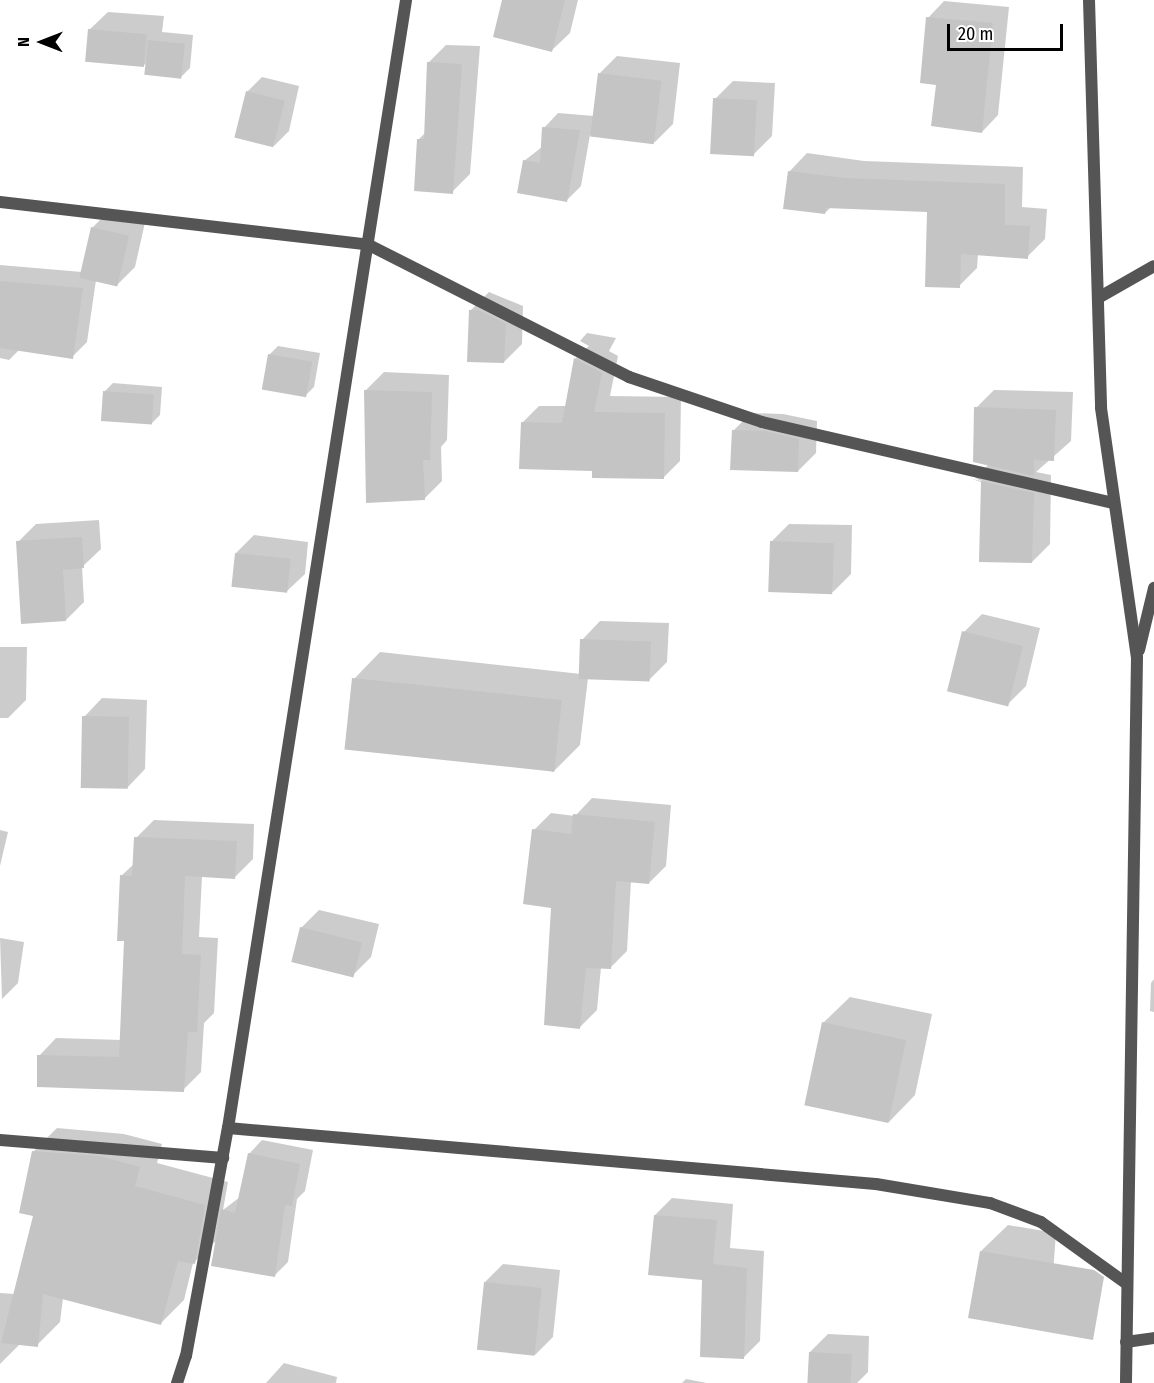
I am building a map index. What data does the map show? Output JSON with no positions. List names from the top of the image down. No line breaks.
{"scale_bar":"20 m","north":"left"}
